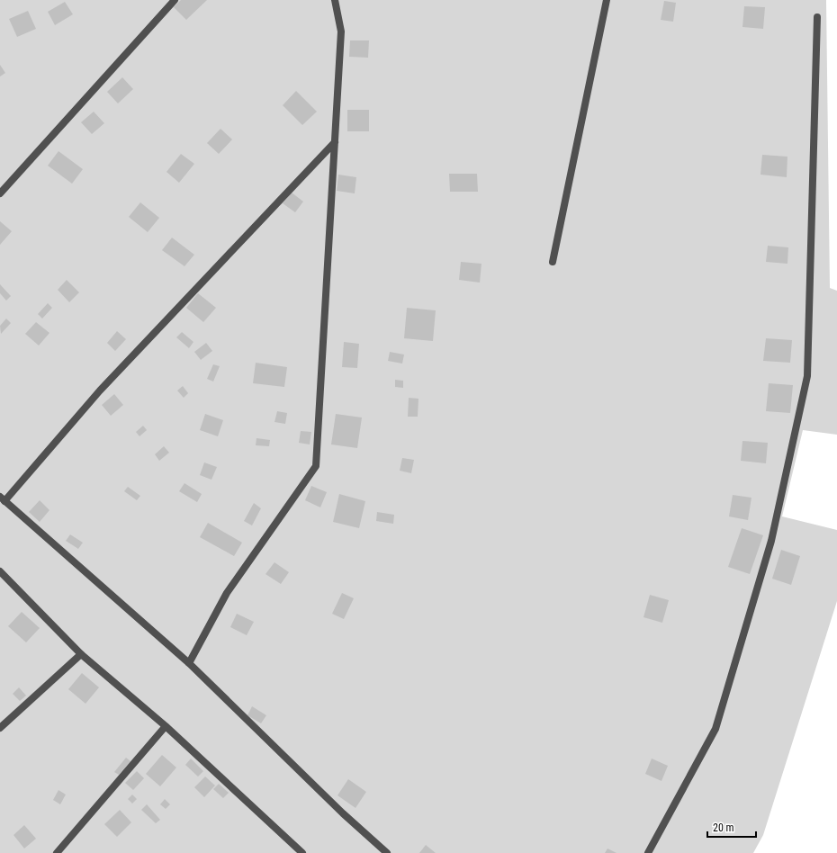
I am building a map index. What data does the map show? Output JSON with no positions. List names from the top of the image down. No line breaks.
{"scale_bar":"20 m"}
